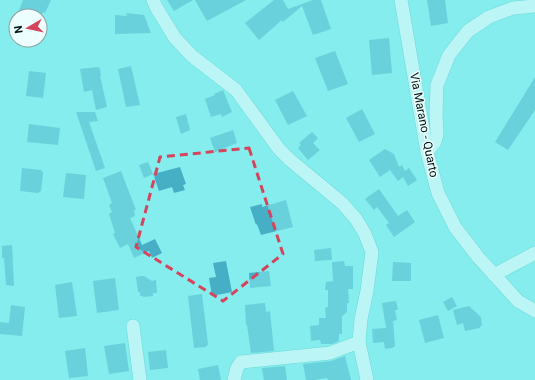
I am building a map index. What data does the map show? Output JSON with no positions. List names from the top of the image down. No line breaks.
{"streets":{"street":["Via Marano - Quarto"]},"north":"left"}
